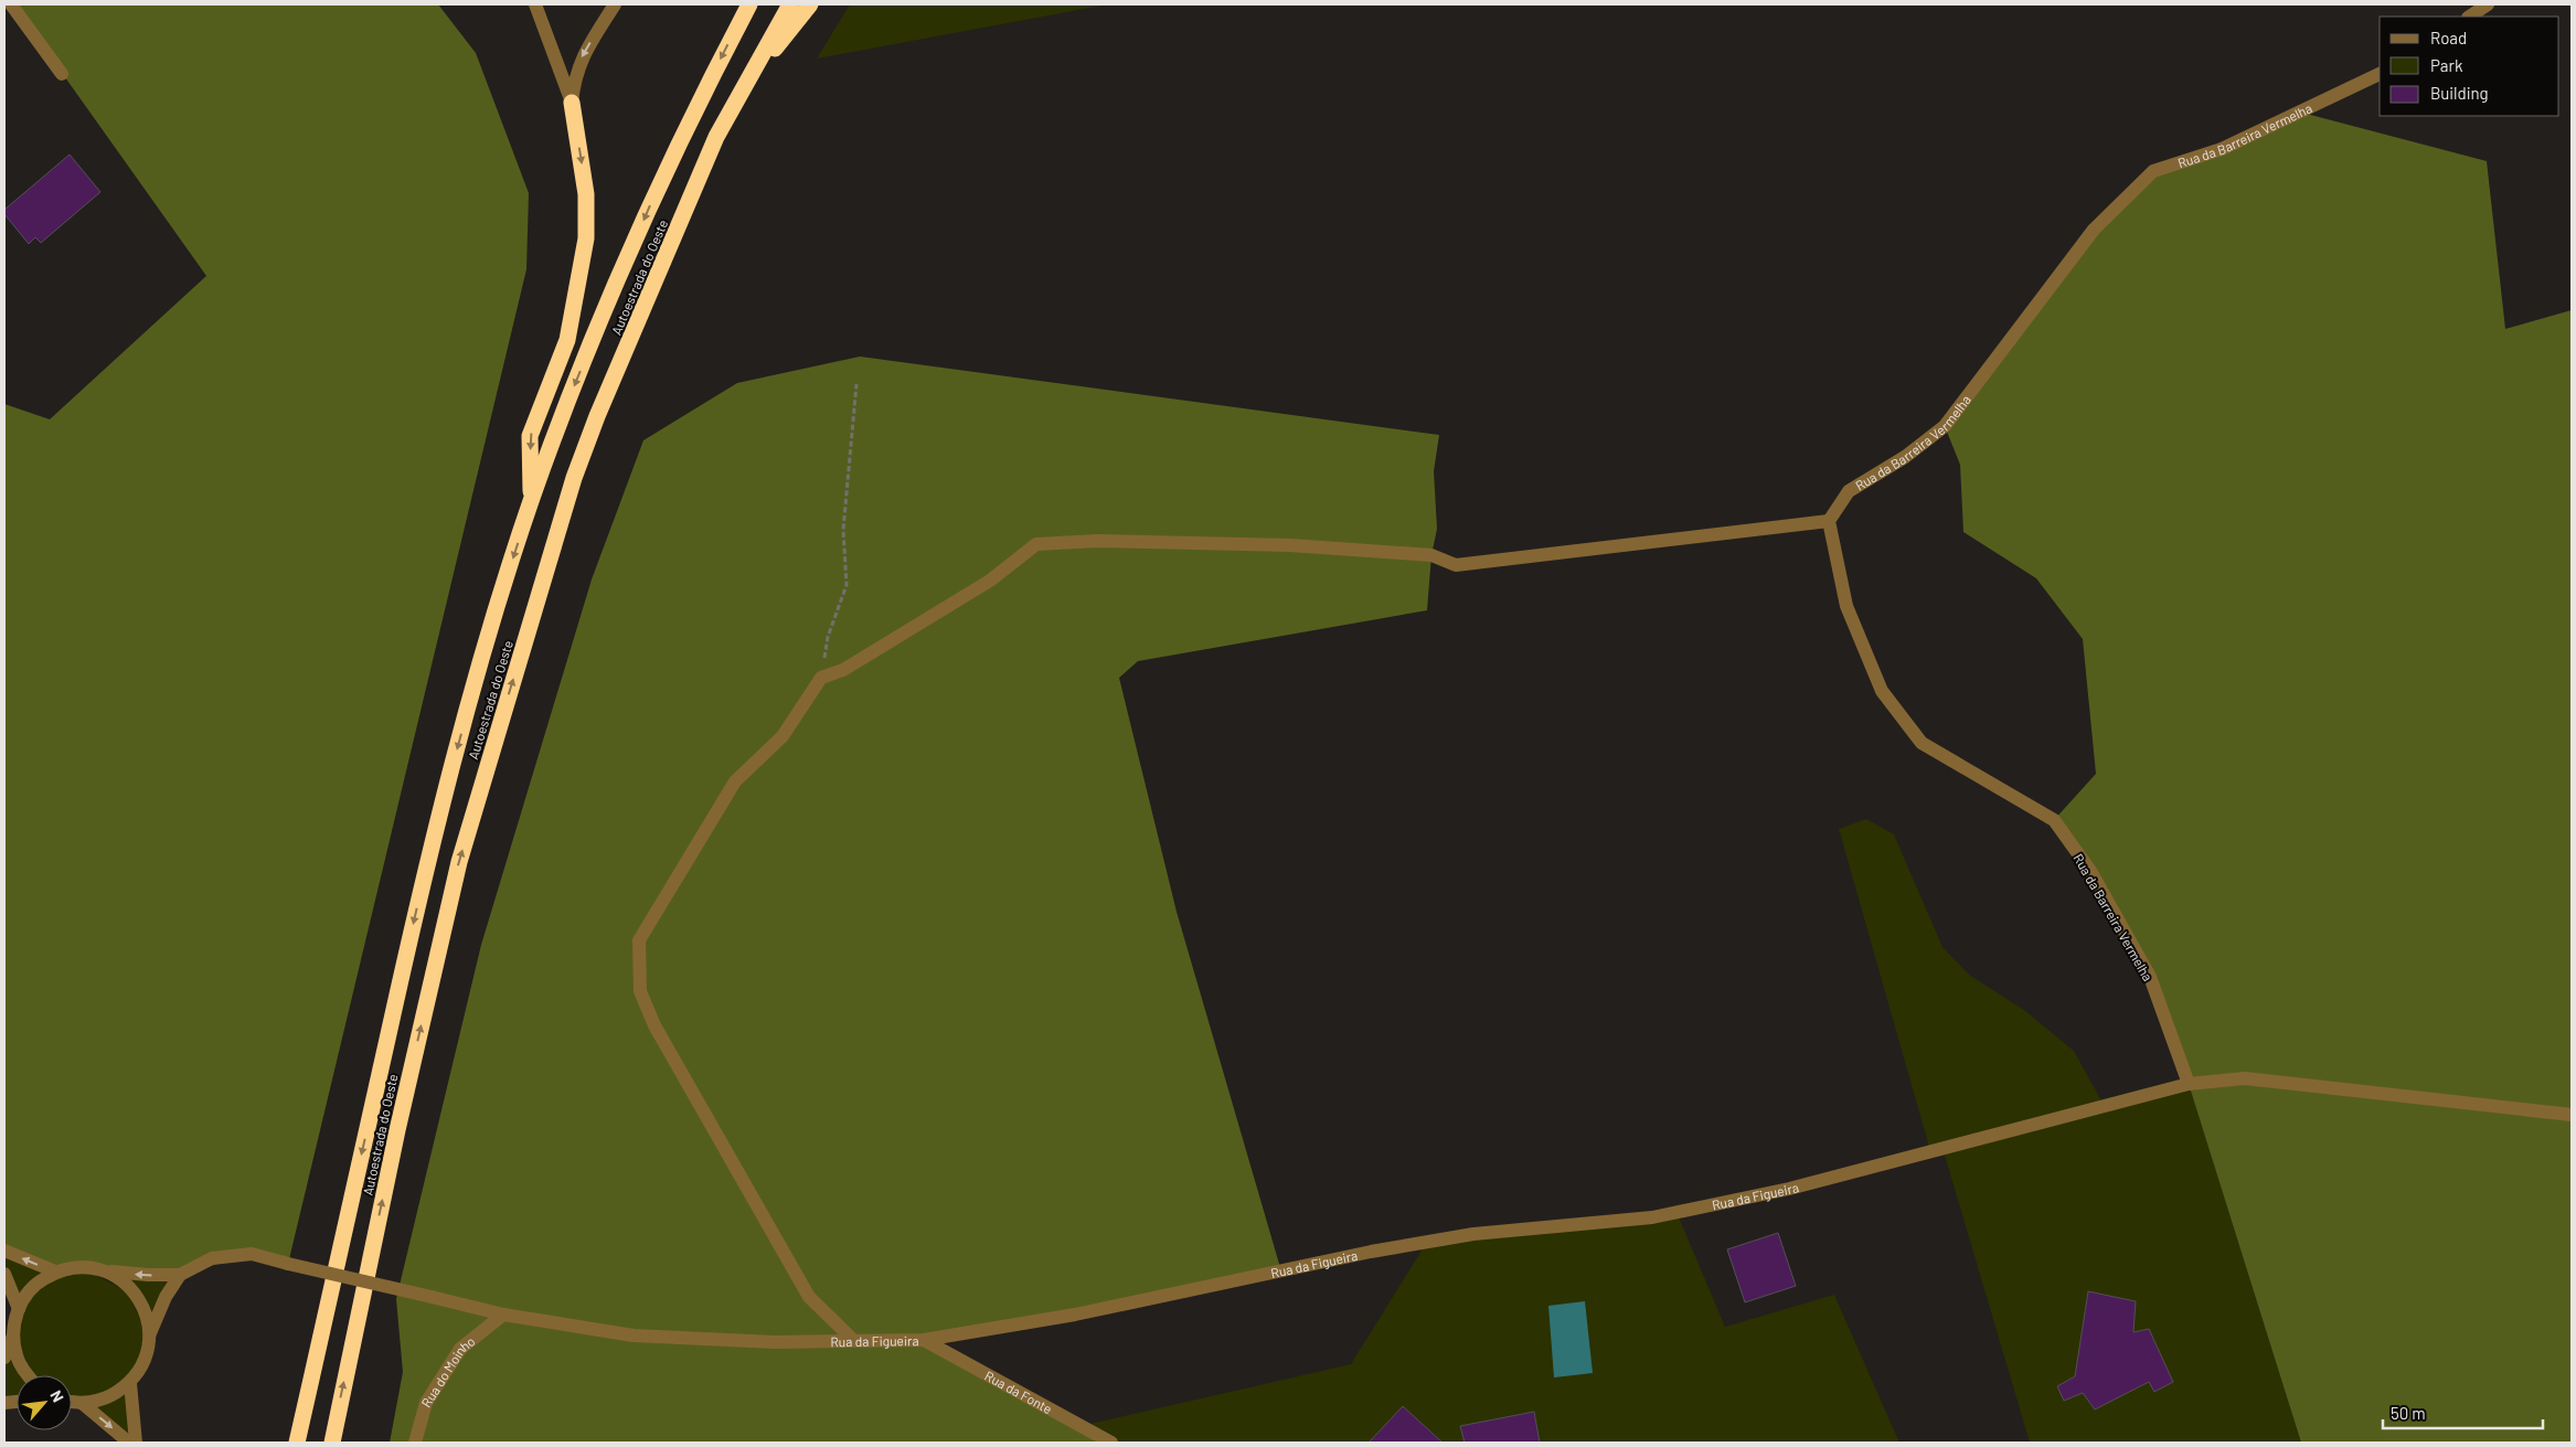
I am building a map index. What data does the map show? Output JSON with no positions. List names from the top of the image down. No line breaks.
{"streets":{"highway":["Autoestrada do Oeste"],"street":["Rua da Barreira Vermelha","Rua da Figueira","Rua do Moinho","Rua da Fonte"]},"crossings":[["Rua da Barreira Vermelha","Rua da Figueira"],["Rua da Figueira","Rua do Moinho"],["Rua da Figueira","Rua da Fonte"]],"legend":["Road","Park","Building"],"scale_bar":"50 m","north":"top right"}
